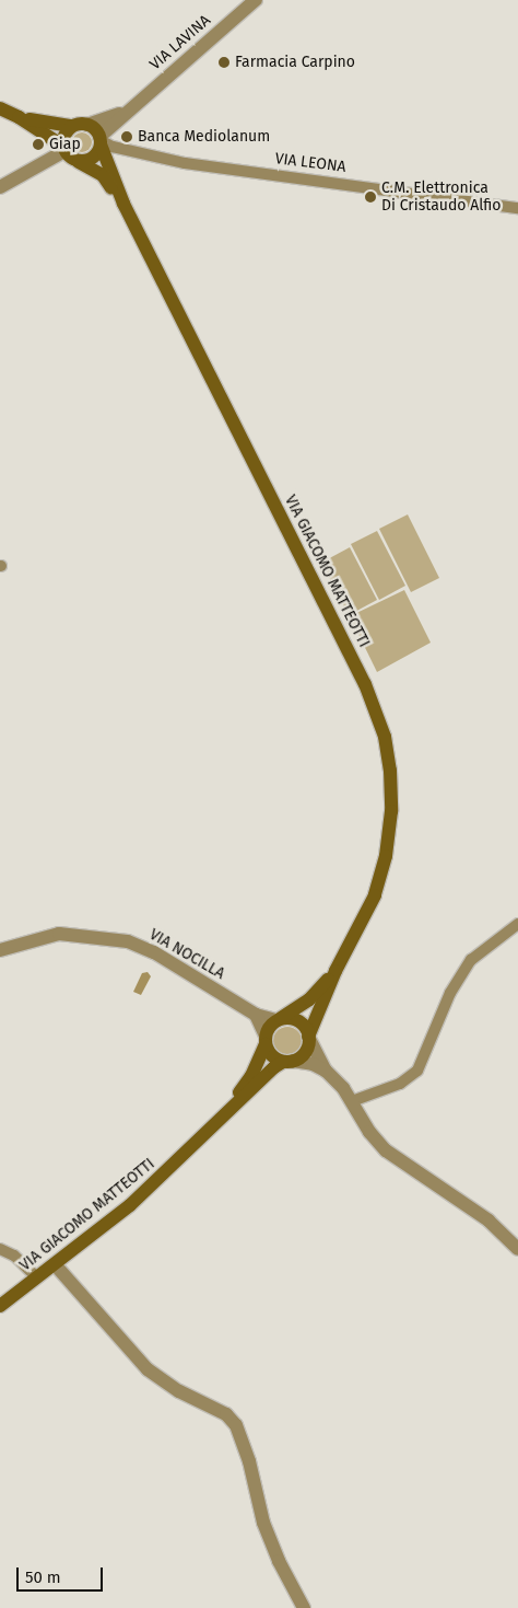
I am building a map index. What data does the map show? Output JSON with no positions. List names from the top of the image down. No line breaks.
{"streets":{"main road":["VIA GIACOMO MATTEOTTI"],"street":["VIA LAVINA","VIA LEONA","VIA NOCILLA"]},"crossings":[["VIA LAVINA","VIA LEONA"]],"places":["Farmacia Carpino","Banca Mediolanum","Giap","C.M. Elettronica Di Cristaudo Alfio"],"scale_bar":"50 m"}
